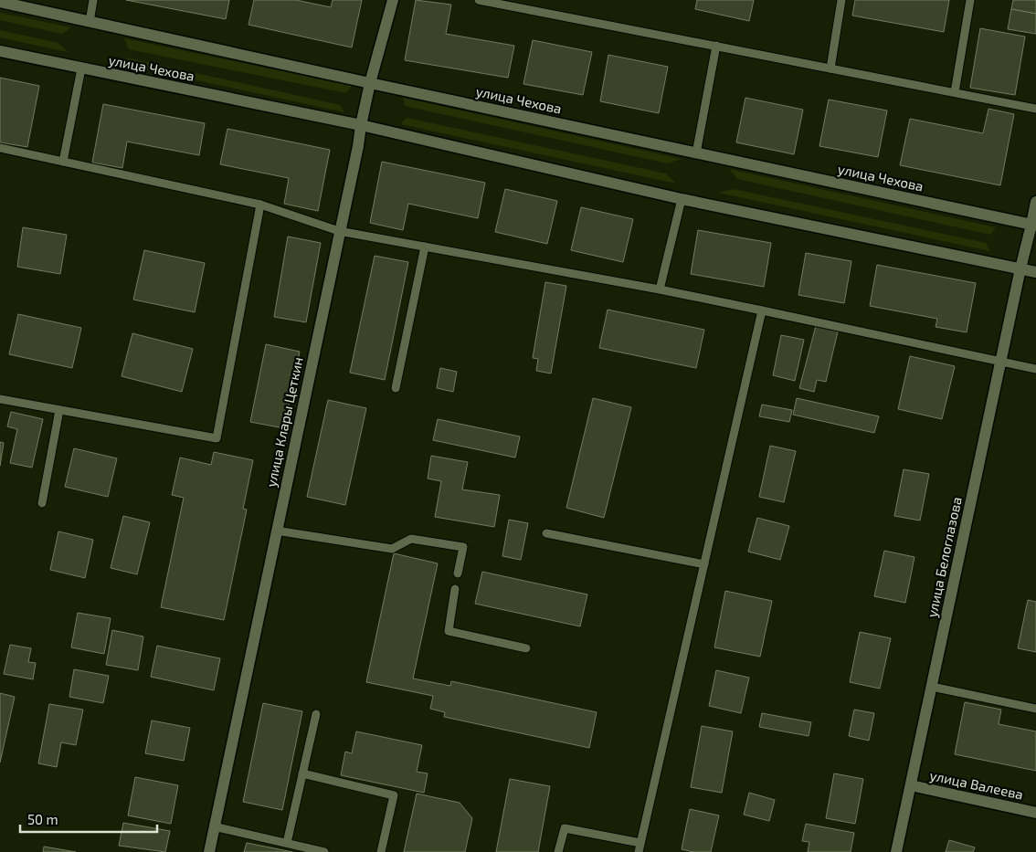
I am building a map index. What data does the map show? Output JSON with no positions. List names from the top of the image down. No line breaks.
{"streets":{"main road":["улица Чехова","улица Клары Цеткин","улица Белоглазова","улица Валеева"]},"crossings":[["улица Чехова","улица Клары Цеткин"],["улица Чехова","улица Белоглазова"],["улица Белоглазова","улица Валеева"]],"scale_bar":"50 m"}
